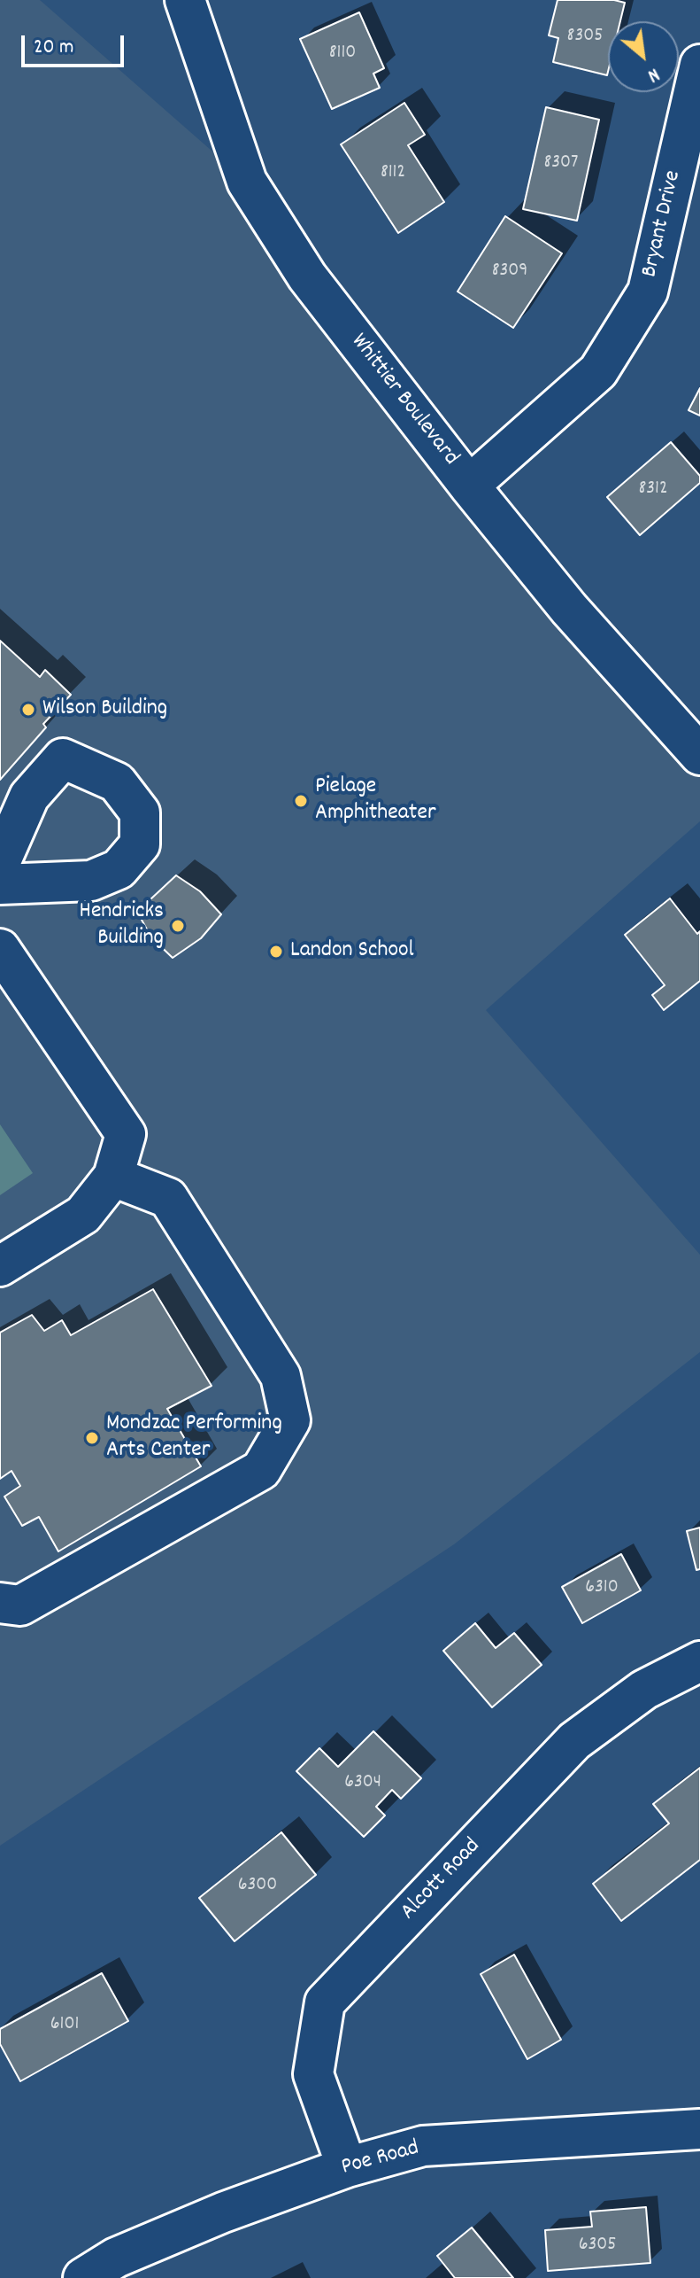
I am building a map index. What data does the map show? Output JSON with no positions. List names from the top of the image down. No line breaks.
{"streets":{"street":["Bryant Drive","Whittier Boulevard","Alcott Road","Poe Road"]},"crossings":[["Bryant Drive","Whittier Boulevard"],["Alcott Road","Poe Road"]],"places":["Wilson Building","Pielage Amphitheater","Hendricks Building","Landon School","Mondzac Performing Arts Center"],"house_numbers":["8305","8110","8307","8112","8309","8312","6310","6304","6300","6101","6305"],"scale_bar":"20 m","north":"bottom right"}
